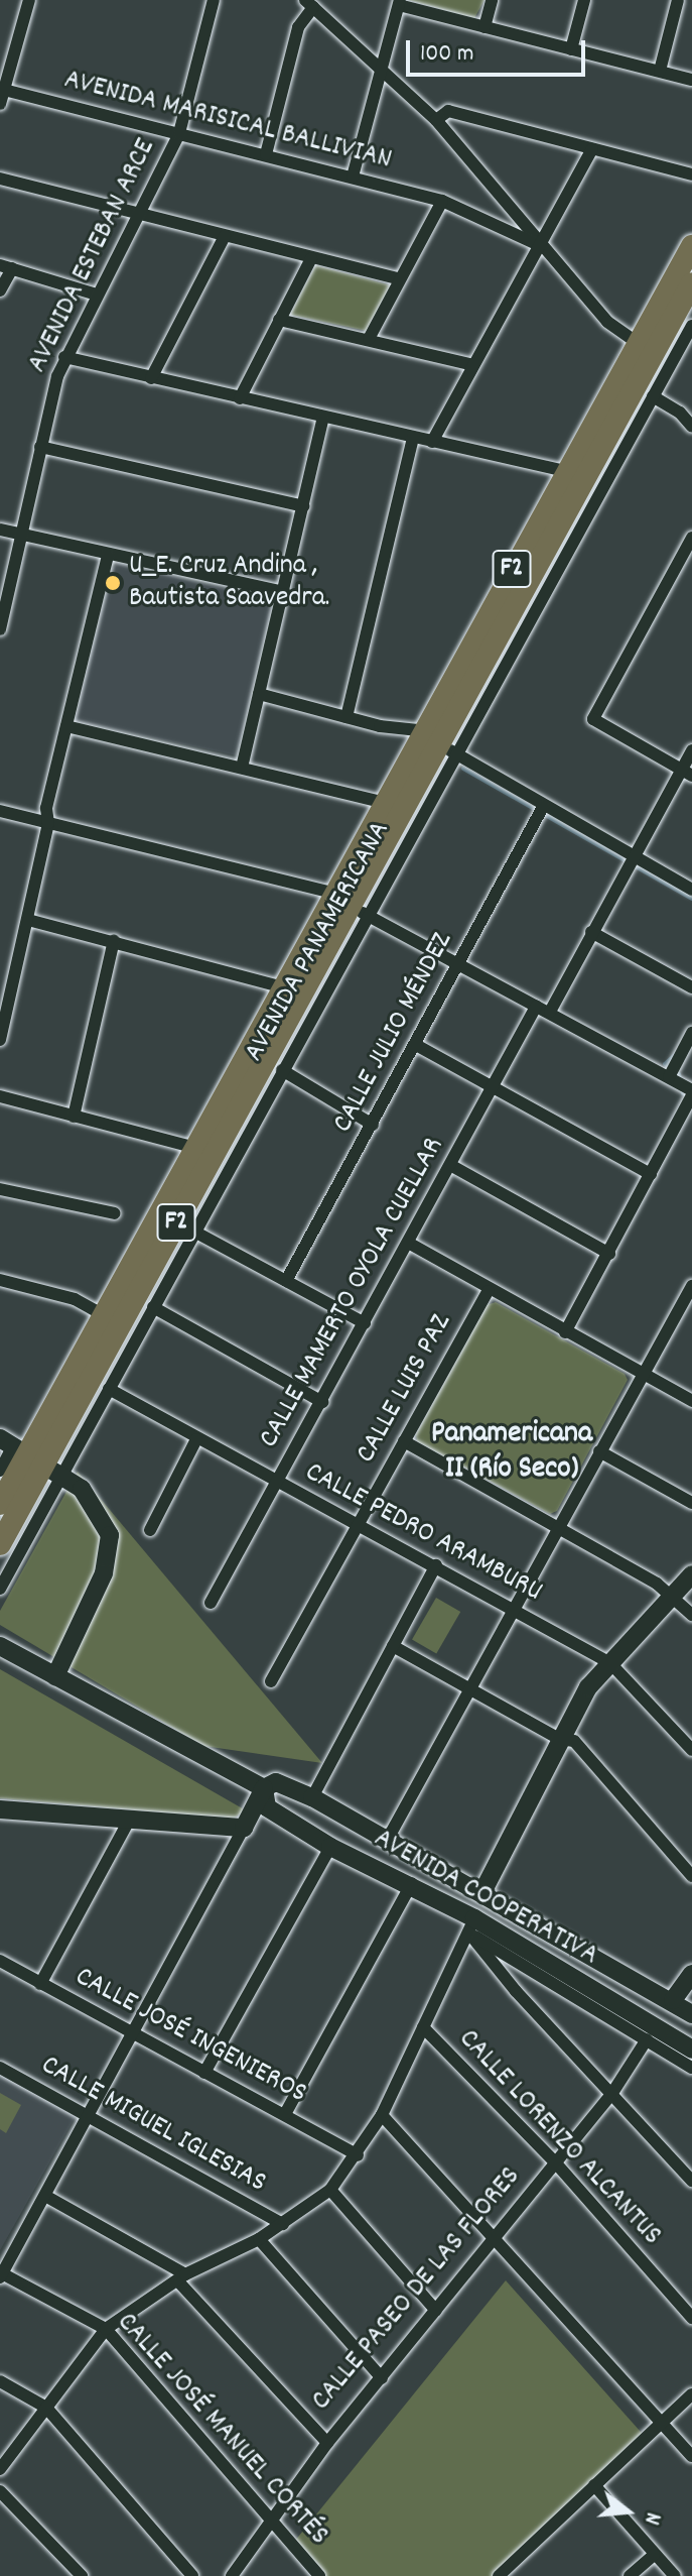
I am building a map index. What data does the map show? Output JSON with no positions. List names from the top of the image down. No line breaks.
{"streets":{"highway":["F2","AVENIDA PANAMERICANA"],"street":["AVENIDA MARISICAL BALLIVIAN","AVENIDA ESTEBAN ARCE","CALLE JULIO MÉNDEZ","CALLE MAMERTO OYOLA CUELLAR","CALLE LUIS PAZ","CALLE PEDRO ARAMBURU","AVENIDA COOPERATIVA","CALLE JOSÉ INGENIEROS","CALLE MIGUEL IGLESIAS","CALLE LORENZO ALCANTUS","CALLE PASEO DE LAS FLORES","CALLE JOSÉ MANUEL CORTÉS"]},"crossings":[["AVENIDA MARISICAL BALLIVIAN","AVENIDA ESTEBAN ARCE"],["AVENIDA PANAMERICANA","CALLE PEDRO ARAMBURU"],["CALLE MAMERTO OYOLA CUELLAR","CALLE PEDRO ARAMBURU"],["CALLE LUIS PAZ","CALLE PEDRO ARAMBURU"],["CALLE LORENZO ALCANTUS","CALLE PASEO DE LAS FLORES"],["CALLE PASEO DE LAS FLORES","CALLE JOSÉ MANUEL CORTÉS"]],"districts":["Panamericana II (Río Seco)"],"places":["U_E. Cruz Andina , Bautista Saavedra."],"scale_bar":"100 m","north":"right"}
